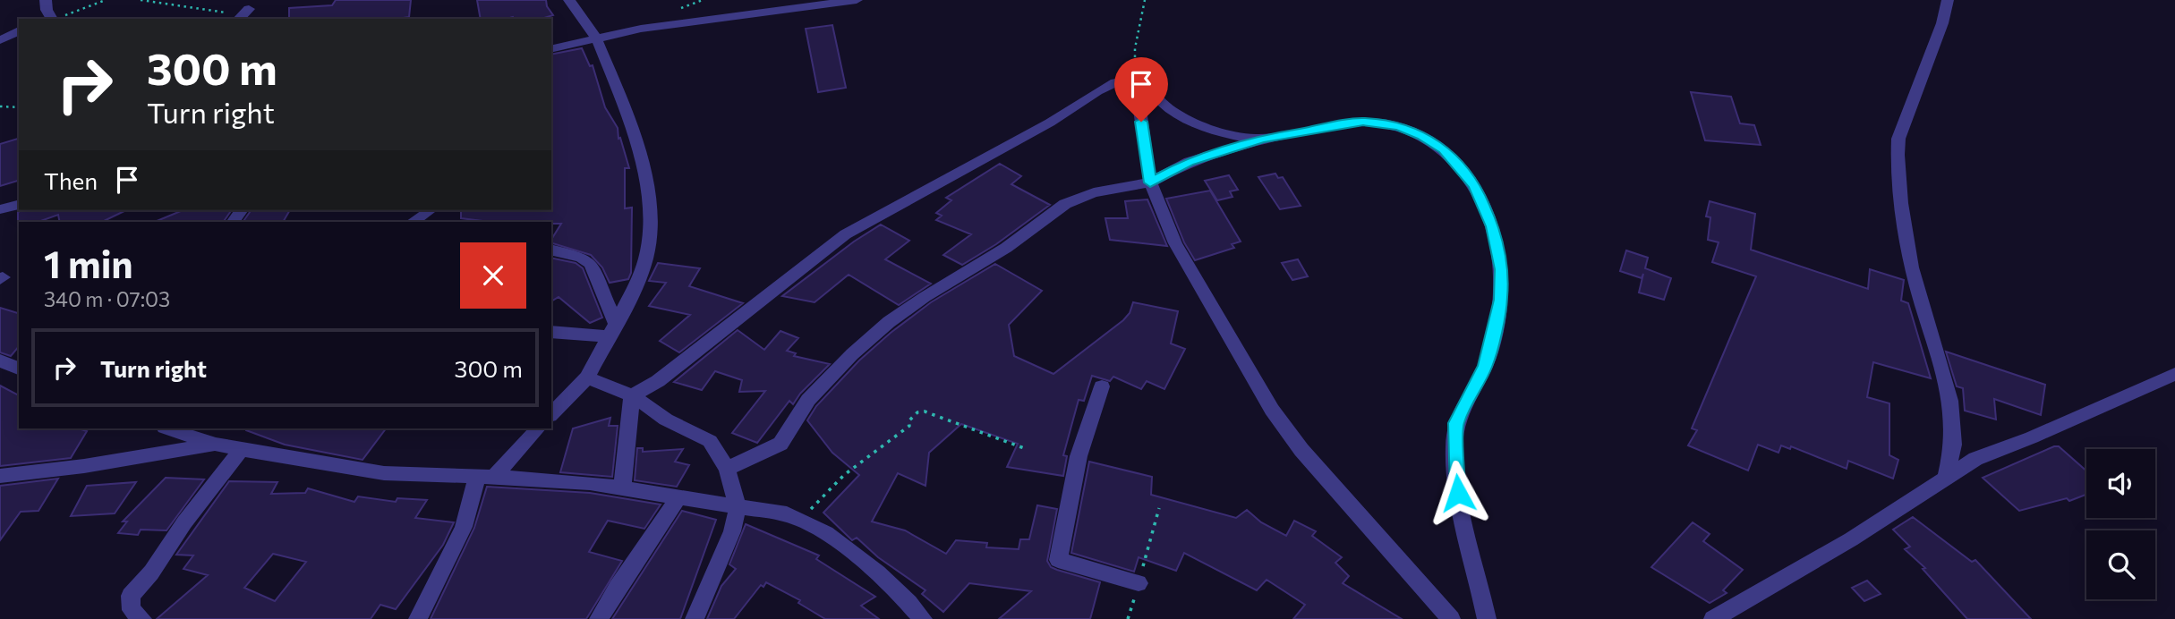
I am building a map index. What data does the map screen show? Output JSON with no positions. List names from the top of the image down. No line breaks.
{"page":{"turn":["300 m","Turn right"],"then":"Then","heading":["1 min","340 m · 07:03"],"list":[{"name":"Turn right","value":"300 m"}]}}
